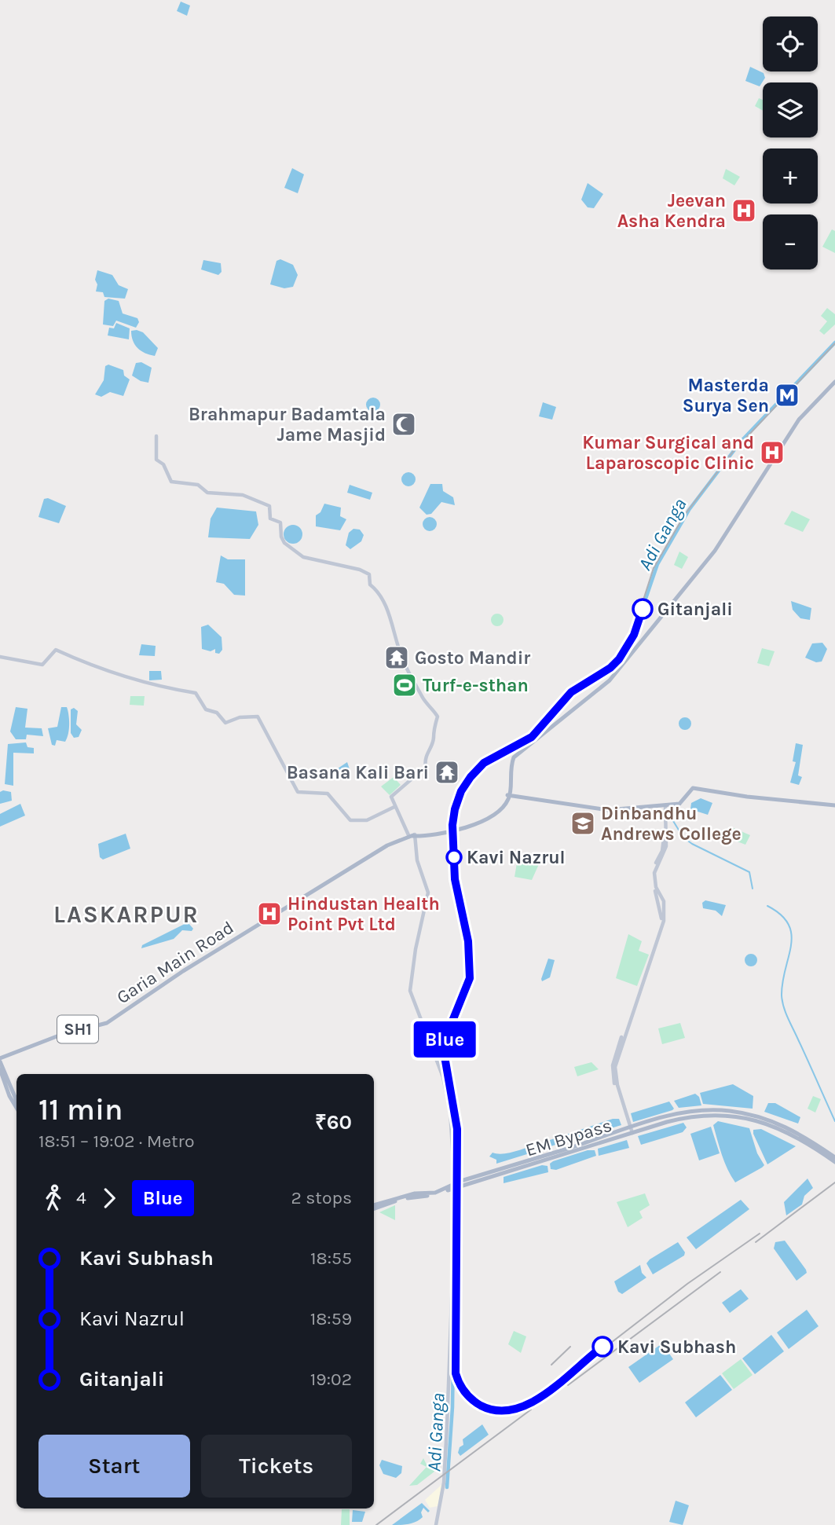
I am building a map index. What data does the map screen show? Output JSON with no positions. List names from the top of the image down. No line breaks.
{"streets":{"main road":["Garia Main Road","SH1"]},"districts":["LASKARPUR"],"water":["Adi Ganga"],"places":{"hospital":["Jeevan Asha Kendra","Kumar Surgical and Laparoscopic Clinic","Hindustan Health Point Pvt Ltd"],"metro station":["Masterda Surya Sen"],"mosque":["Brahmapur Badamtala Jame Masjid"],"other":["Gitanjali","Kavi Nazrul","Kavi Subhash"],"temple":["Gosto Mandir","Basana Kali Bari"],"sports":["Turf-e-sthan"],"school or university":["Dinbandhu Andrews College"]},"lines":["metro line Blue"],"page":{"on_map":"Blue","map_buttons":["+","−"],"heading":["11 min","18:51 – 19:02 · Metro","₹60"],"legs":["4","Blue","2 stops"],"list":[{"name":"Kavi Subhash","value":"18:55"},{"name":"Kavi Nazrul","value":"18:59"},{"name":"Gitanjali","value":"19:02"}],"buttons":["Start","Tickets"]}}
